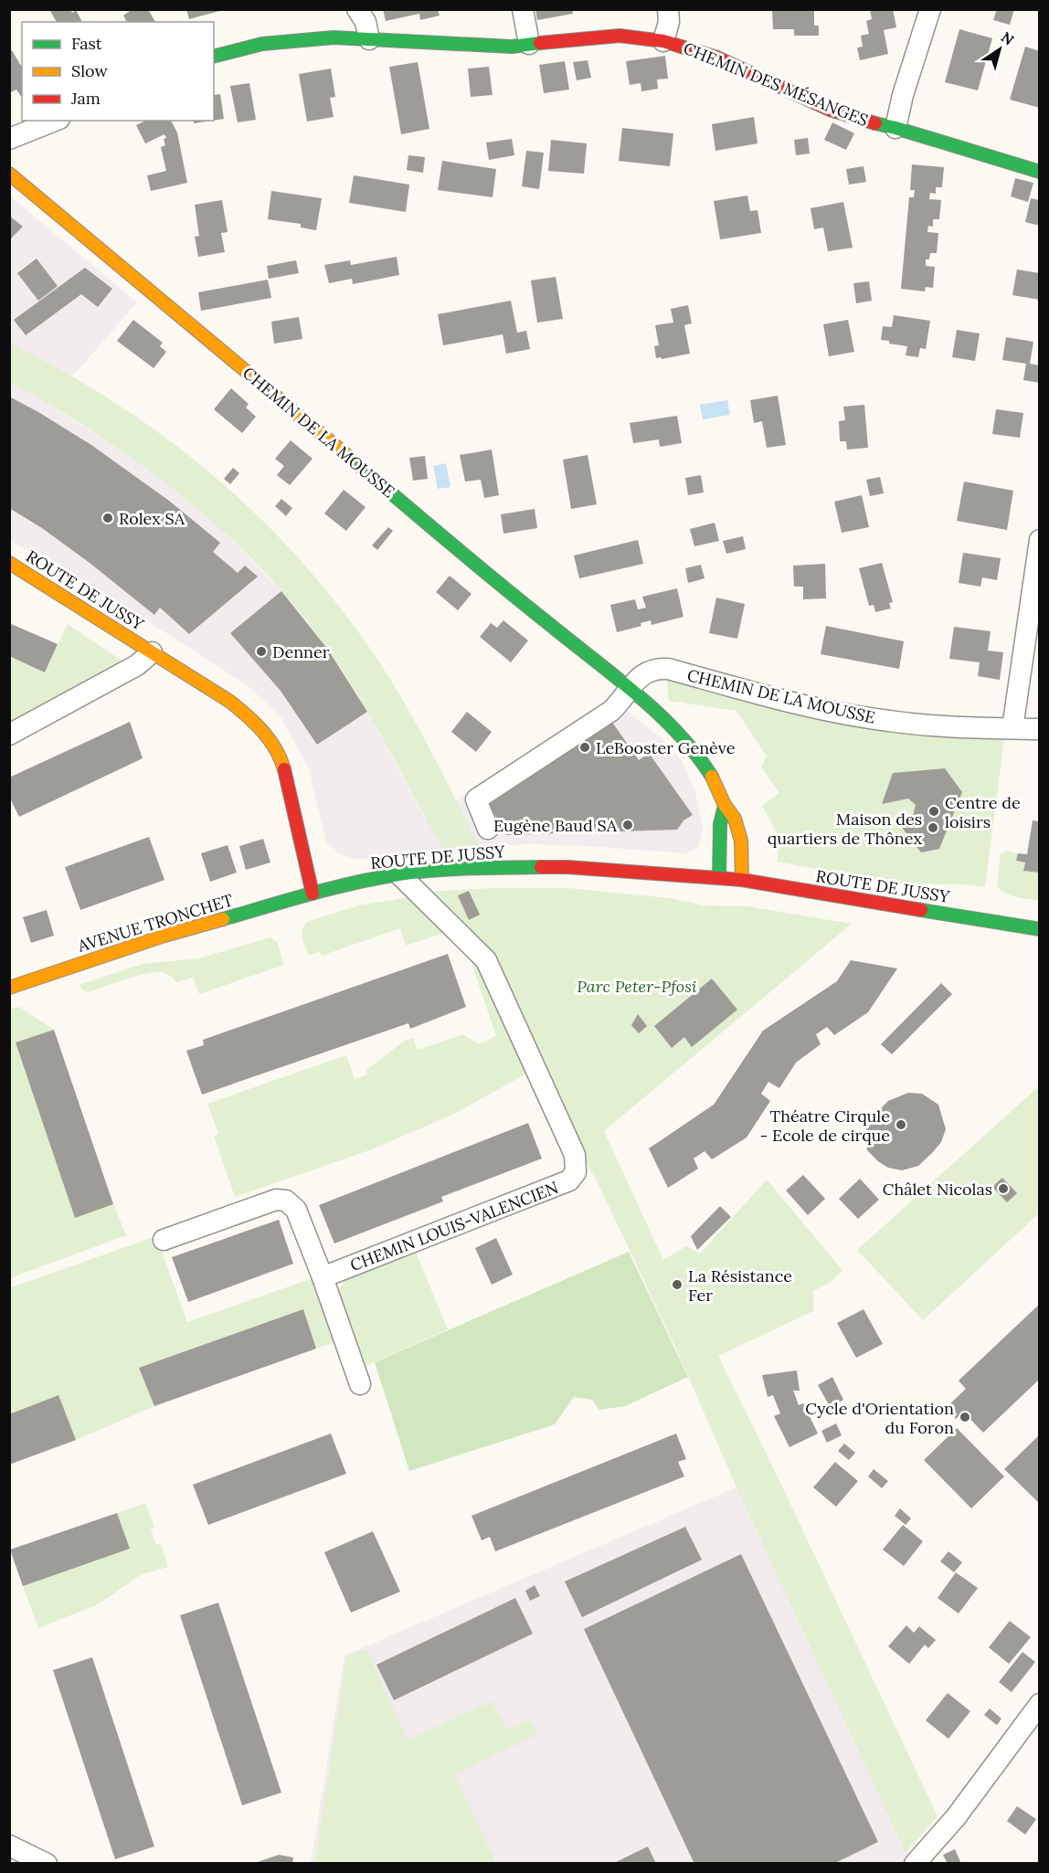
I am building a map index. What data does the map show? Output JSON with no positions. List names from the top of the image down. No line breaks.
{"streets":{"street":["CHEMIN DES MÉSANGES","CHEMIN DE LA MOUSSE","ROUTE DE JUSSY","AVENUE TRONCHET","CHEMIN LOUIS-VALENCIEN"]},"crossings":[["CHEMIN DE LA MOUSSE","ROUTE DE JUSSY"],["ROUTE DE JUSSY","AVENUE TRONCHET"],["ROUTE DE JUSSY","CHEMIN LOUIS-VALENCIEN"]],"parks":["Parc Peter-Pfosi"],"places":["Rolex SA","Denner","LeBooster Genève","Centre de loisirs","Eugène Baud SA","Maison des quartiers de Thônex","Théatre Cirqule - Ecole de cirque","Châlet Nicolas","La Résistance Fer","Cycle d'Orientation du Foron"],"legend":["Fast","Slow","Jam"],"north":"top right"}
